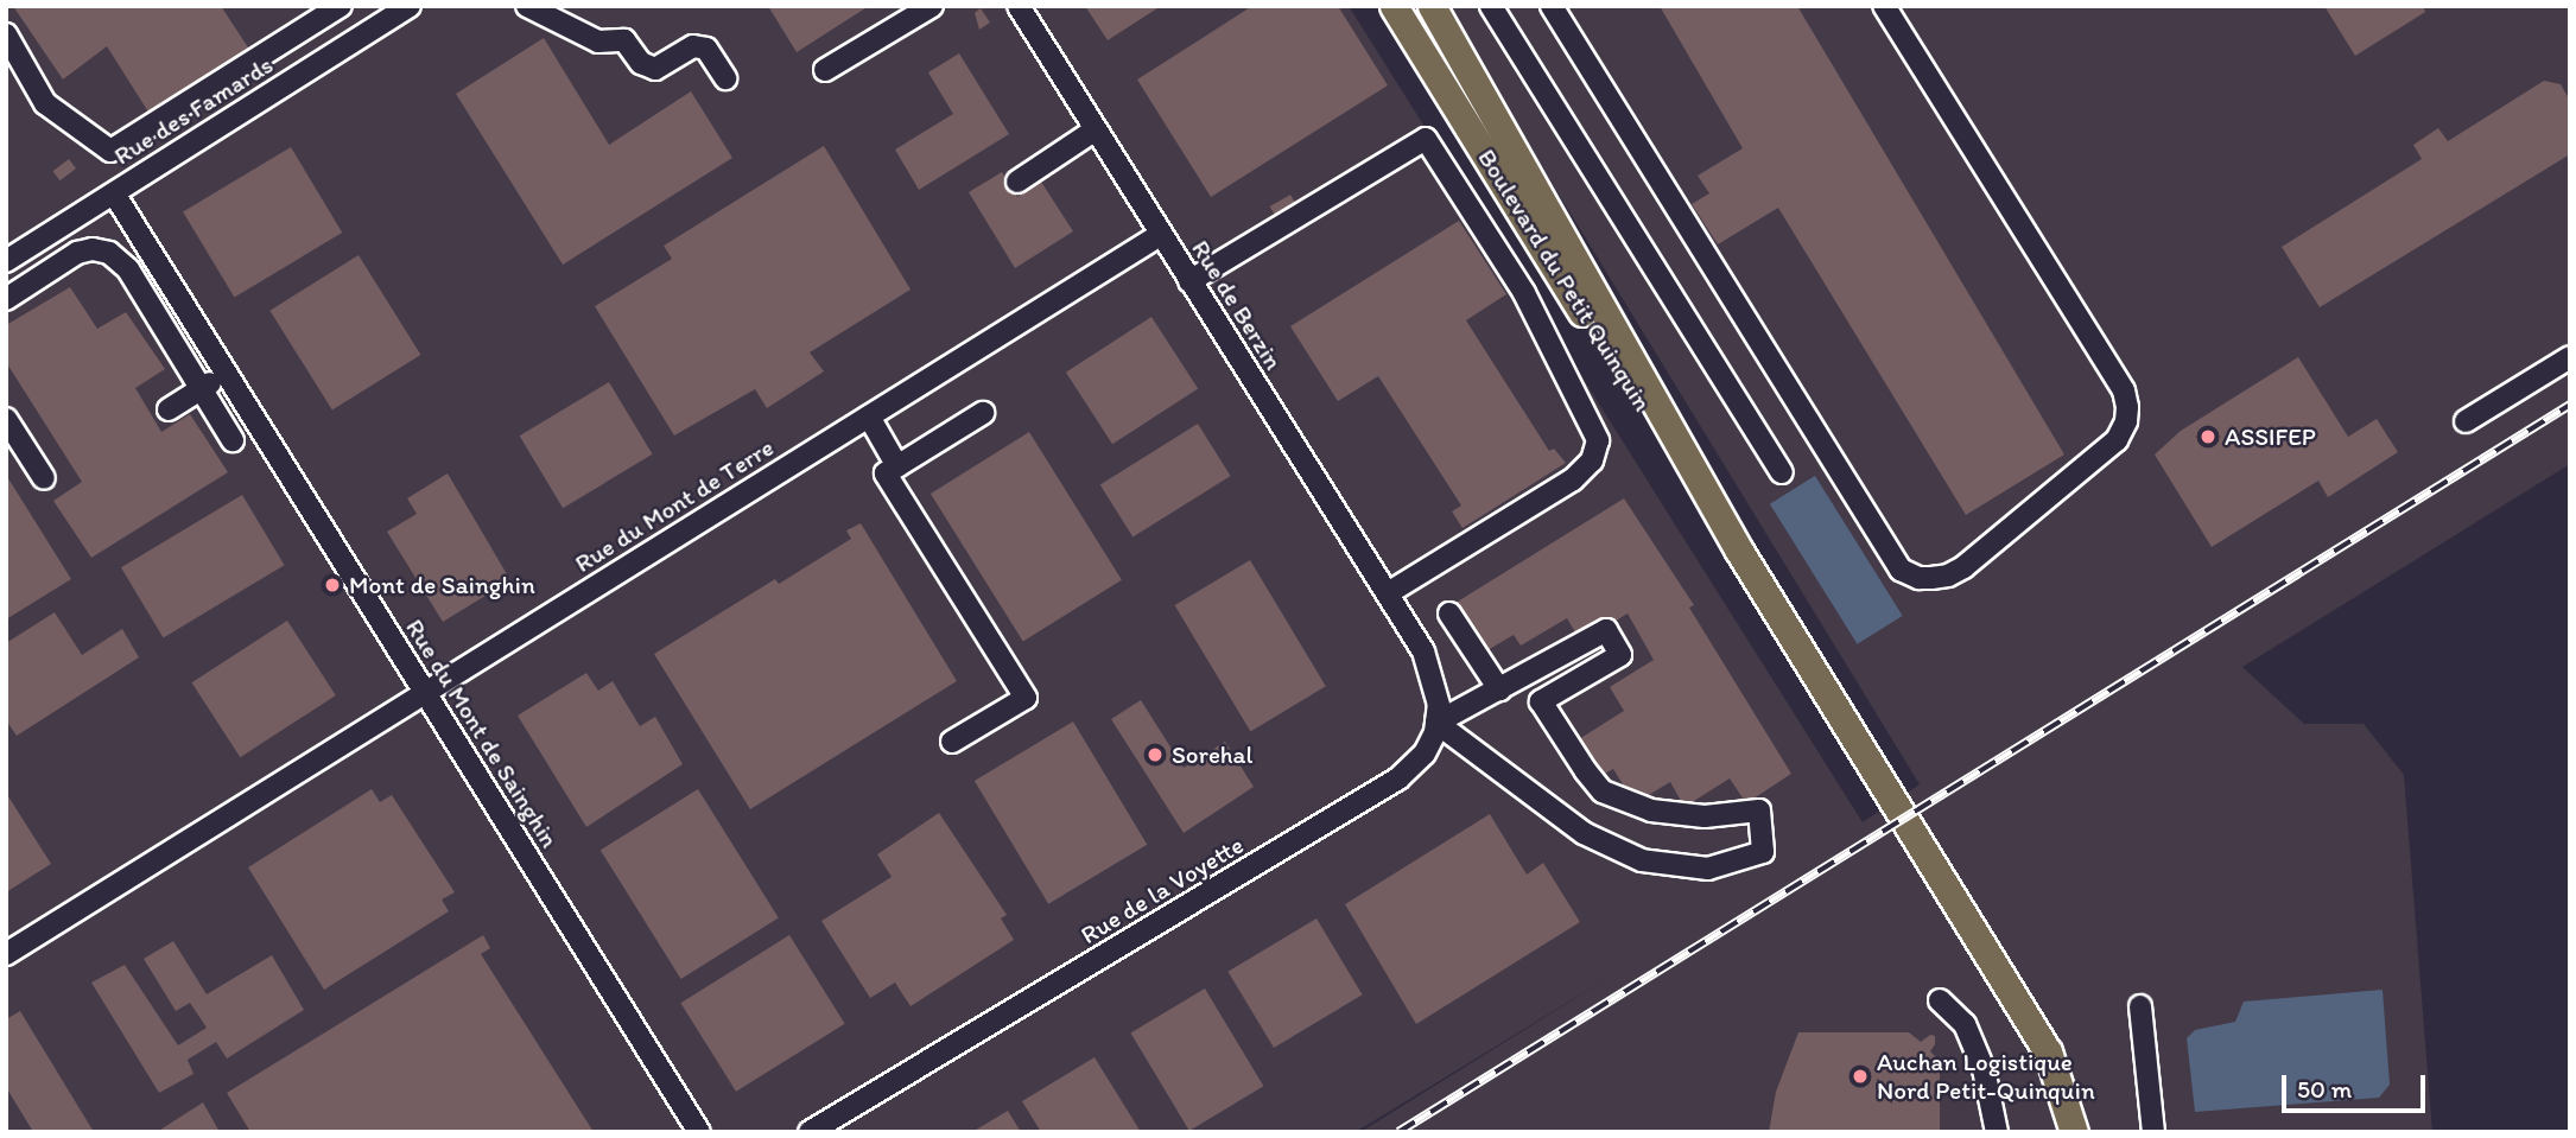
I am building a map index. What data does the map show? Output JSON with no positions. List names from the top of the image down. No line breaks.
{"streets":{"main road":["Boulevard du Petit Quinquin"],"street":["Rue des Famards","Rue de Berzin","Rue du Mont de Terre","Rue du Mont de Sainghin","Rue de la Voyette"]},"crossings":[["Rue des Famards","Rue du Mont de Sainghin"],["Rue de Berzin","Rue du Mont de Terre"],["Rue de Berzin","Rue de la Voyette"],["Rue du Mont de Terre","Rue du Mont de Sainghin"]],"places":["ASSIFEP","Mont de Sainghin","Sorehal","Auchan Logistique Nord Petit-Quinquin"],"scale_bar":"50 m"}
